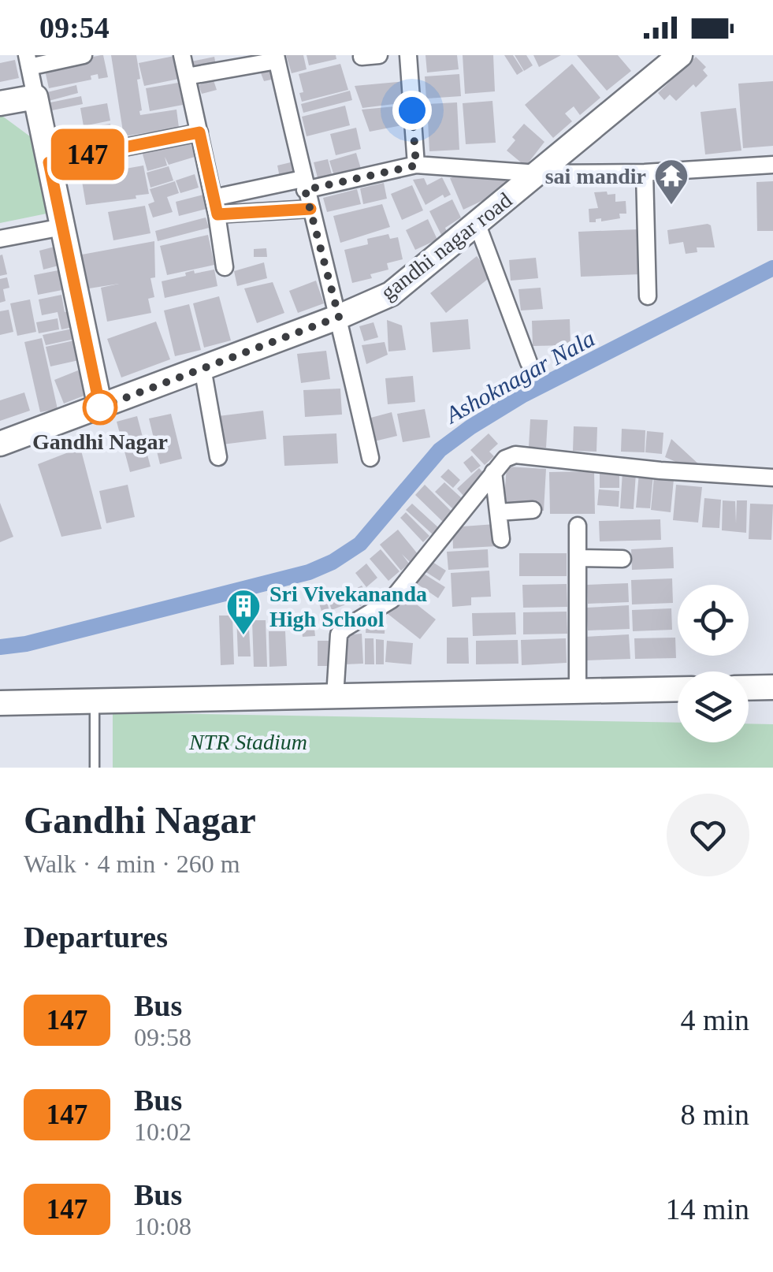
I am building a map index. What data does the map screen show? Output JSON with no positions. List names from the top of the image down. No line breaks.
{"streets":{"street":["gandhi nagar road"]},"water":["Ashoknagar Nala"],"parks":["NTR Stadium"],"places":{"temple":["sai mandir"],"other":["Gandhi Nagar"],"building":["Sri Vivekananda High School"]},"lines":["bus line 147"],"page":{"status":"09:54","on_map":"147","heading":[["Gandhi Nagar","Walk · 4 min · 260 m"],"Departures"],"list":[{"mark":"147","name":"Bus","note":"09:58","value":"4 min"},{"mark":"147","name":"Bus","note":"10:02","value":"8 min"},{"mark":"147","name":"Bus","note":"10:08","value":"14 min"}]}}
